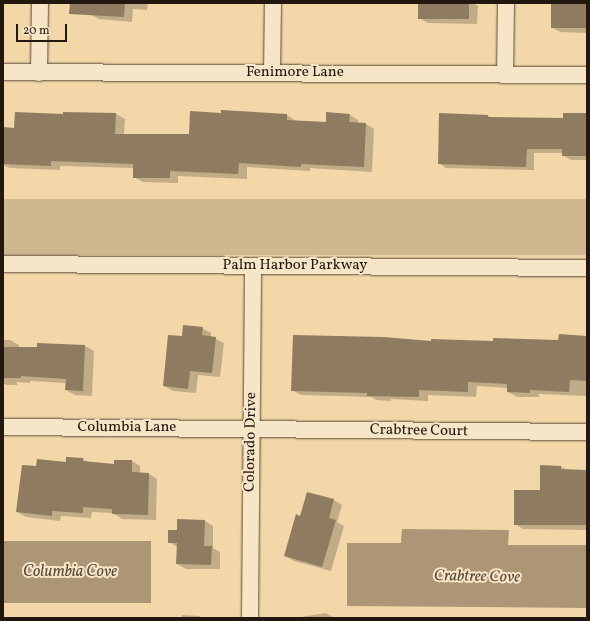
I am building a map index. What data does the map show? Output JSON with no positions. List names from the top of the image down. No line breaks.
{"streets":{"street":["Fenimore Lane","Palm Harbor Parkway","Columbia Lane","Crabtree Court","Colorado Drive"]},"crossings":[["Palm Harbor Parkway","Colorado Drive"],["Columbia Lane","Crabtree Court"],["Columbia Lane","Colorado Drive"],["Crabtree Court","Colorado Drive"]],"water":["Columbia Cove","Crabtree Cove"],"scale_bar":"20 m"}
